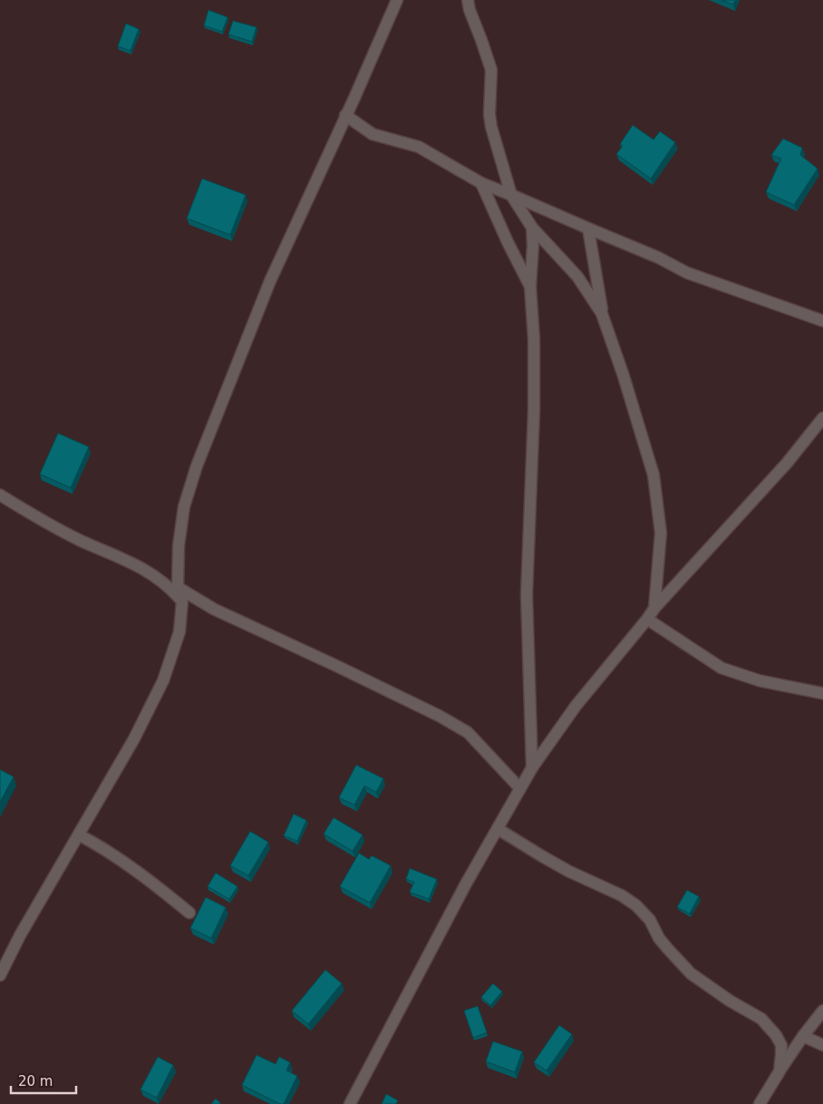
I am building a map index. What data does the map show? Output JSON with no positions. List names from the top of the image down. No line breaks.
{"scale_bar":"20 m"}
